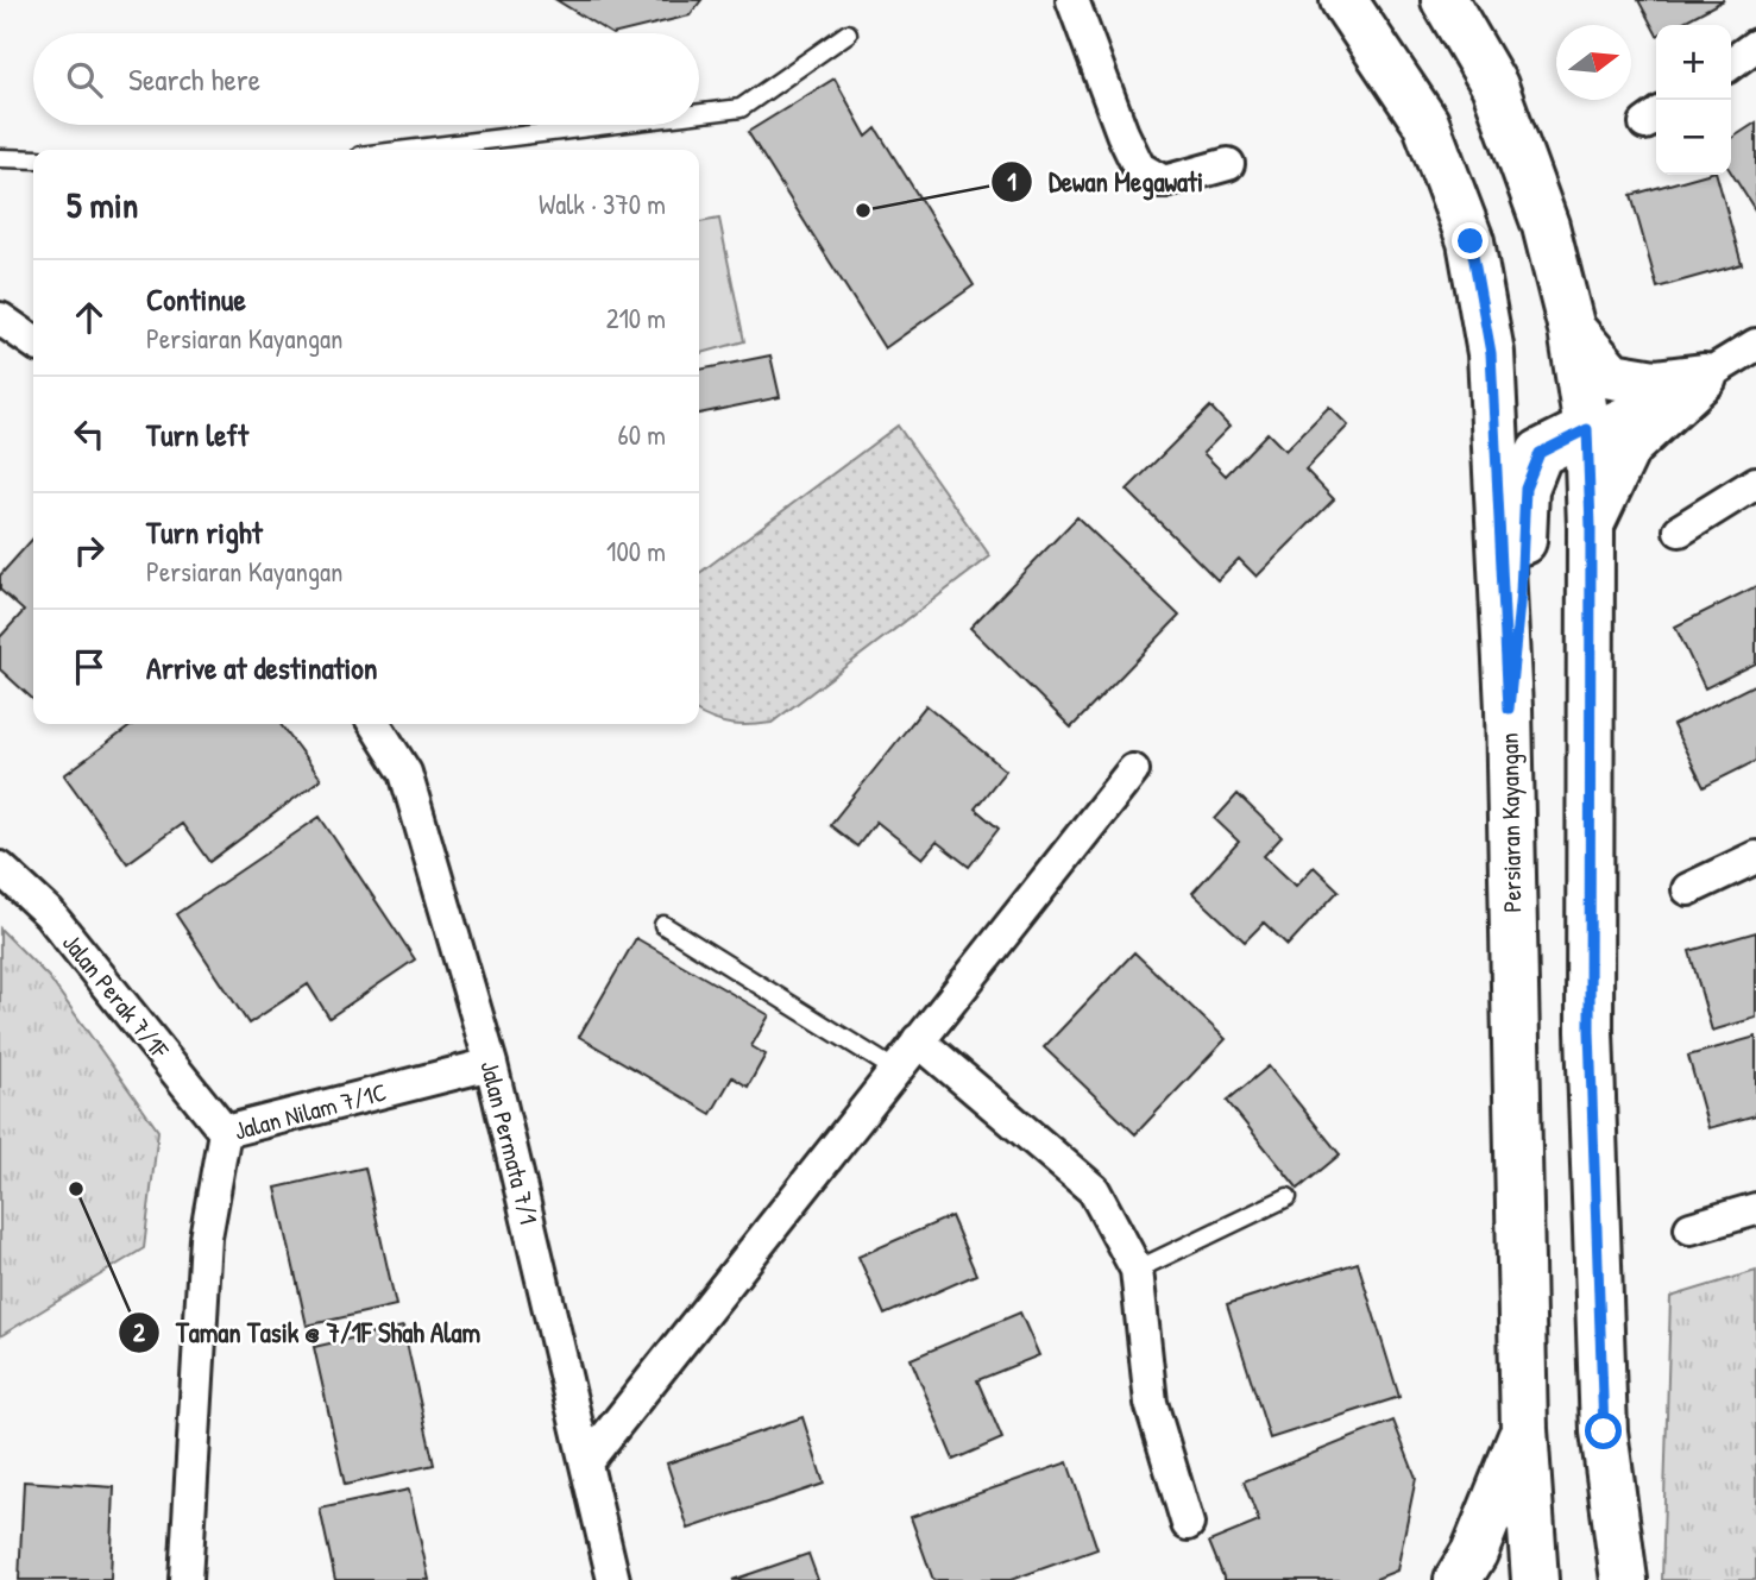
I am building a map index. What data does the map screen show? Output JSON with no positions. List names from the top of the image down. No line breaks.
{"streets":{"main road":["Persiaran Kayangan"],"street":["Jalan Perak 7/1F","Jalan Nilam 7/1C","Jalan Permata 7/1"]},"crossings":[["Jalan Perak 7/1F","Jalan Nilam 7/1C"],["Jalan Nilam 7/1C","Jalan Permata 7/1"]],"places":["Dewan Megawati","Taman Tasik @ 7/1F Shah Alam"],"north":"right","page":{"map_buttons":["+","−"],"search":"Search here","heading":["5 min","Walk · 370 m"],"list":[["Continue","Persiaran Kayangan","210 m"],["Turn left","60 m"],["Turn right","Persiaran Kayangan","100 m"],"Arrive at destination"]}}
